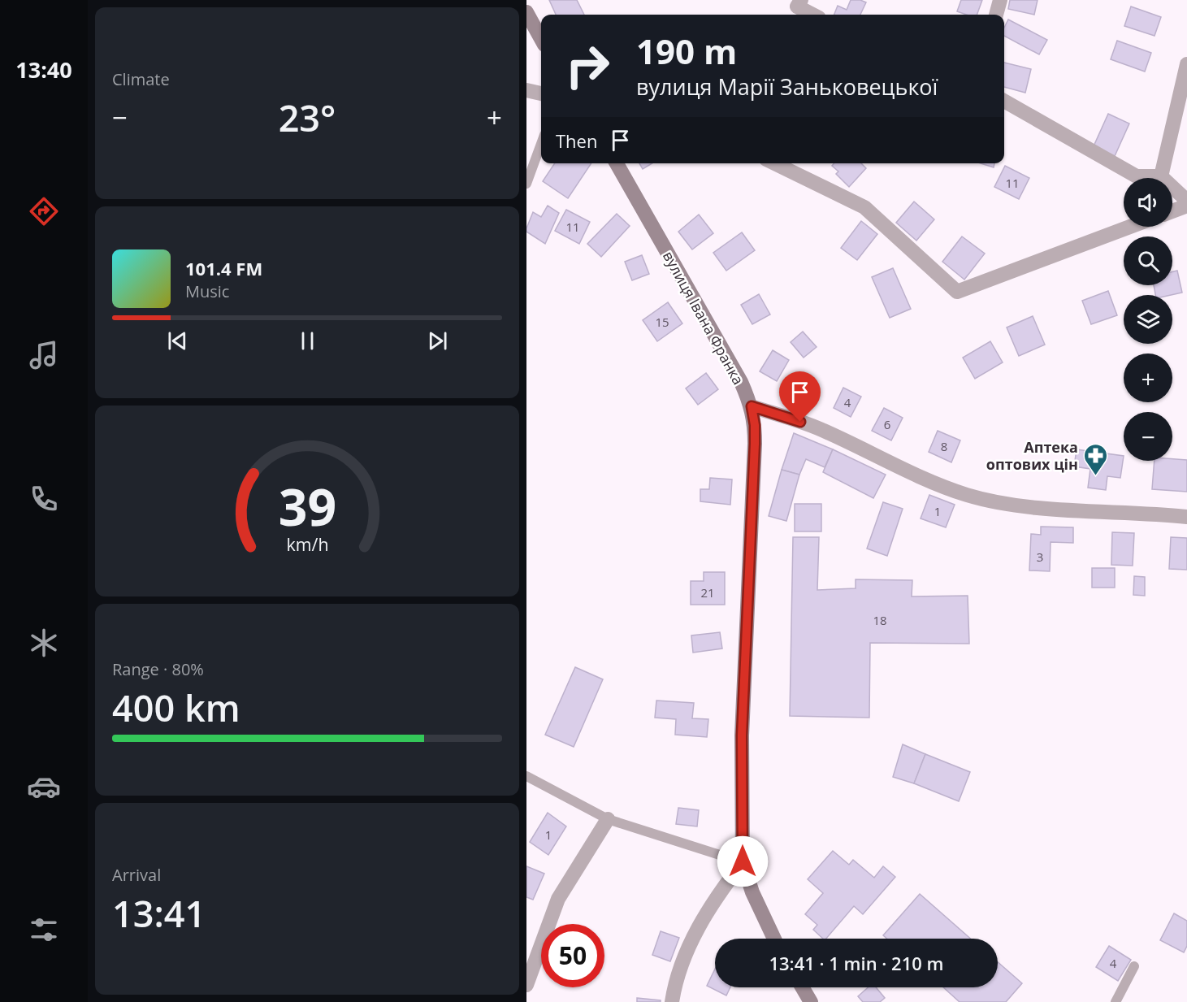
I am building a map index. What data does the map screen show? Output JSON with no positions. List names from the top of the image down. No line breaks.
{"streets":{"main road":["вулиця Івана Франка"]},"places":{"pharmacy":["Аптека оптових цін"]},"house_numbers":["11","11","15","4","6","8","1","3","21","18","1","4"],"page":{"tabs":"13:40","tile":["Climate",["Range · 80%","400 km"],["Arrival","13:41"]],"turn":["190 m","вулиця Марії Заньковецької"],"heat":["−","23°","+"],"then":"Then","map_buttons":["+","−"],"song":["101.4 FM","Music"],"limit":"50","trip":"13:41 · 1 min · 210 m","gauge":["39","km/h"]}}
